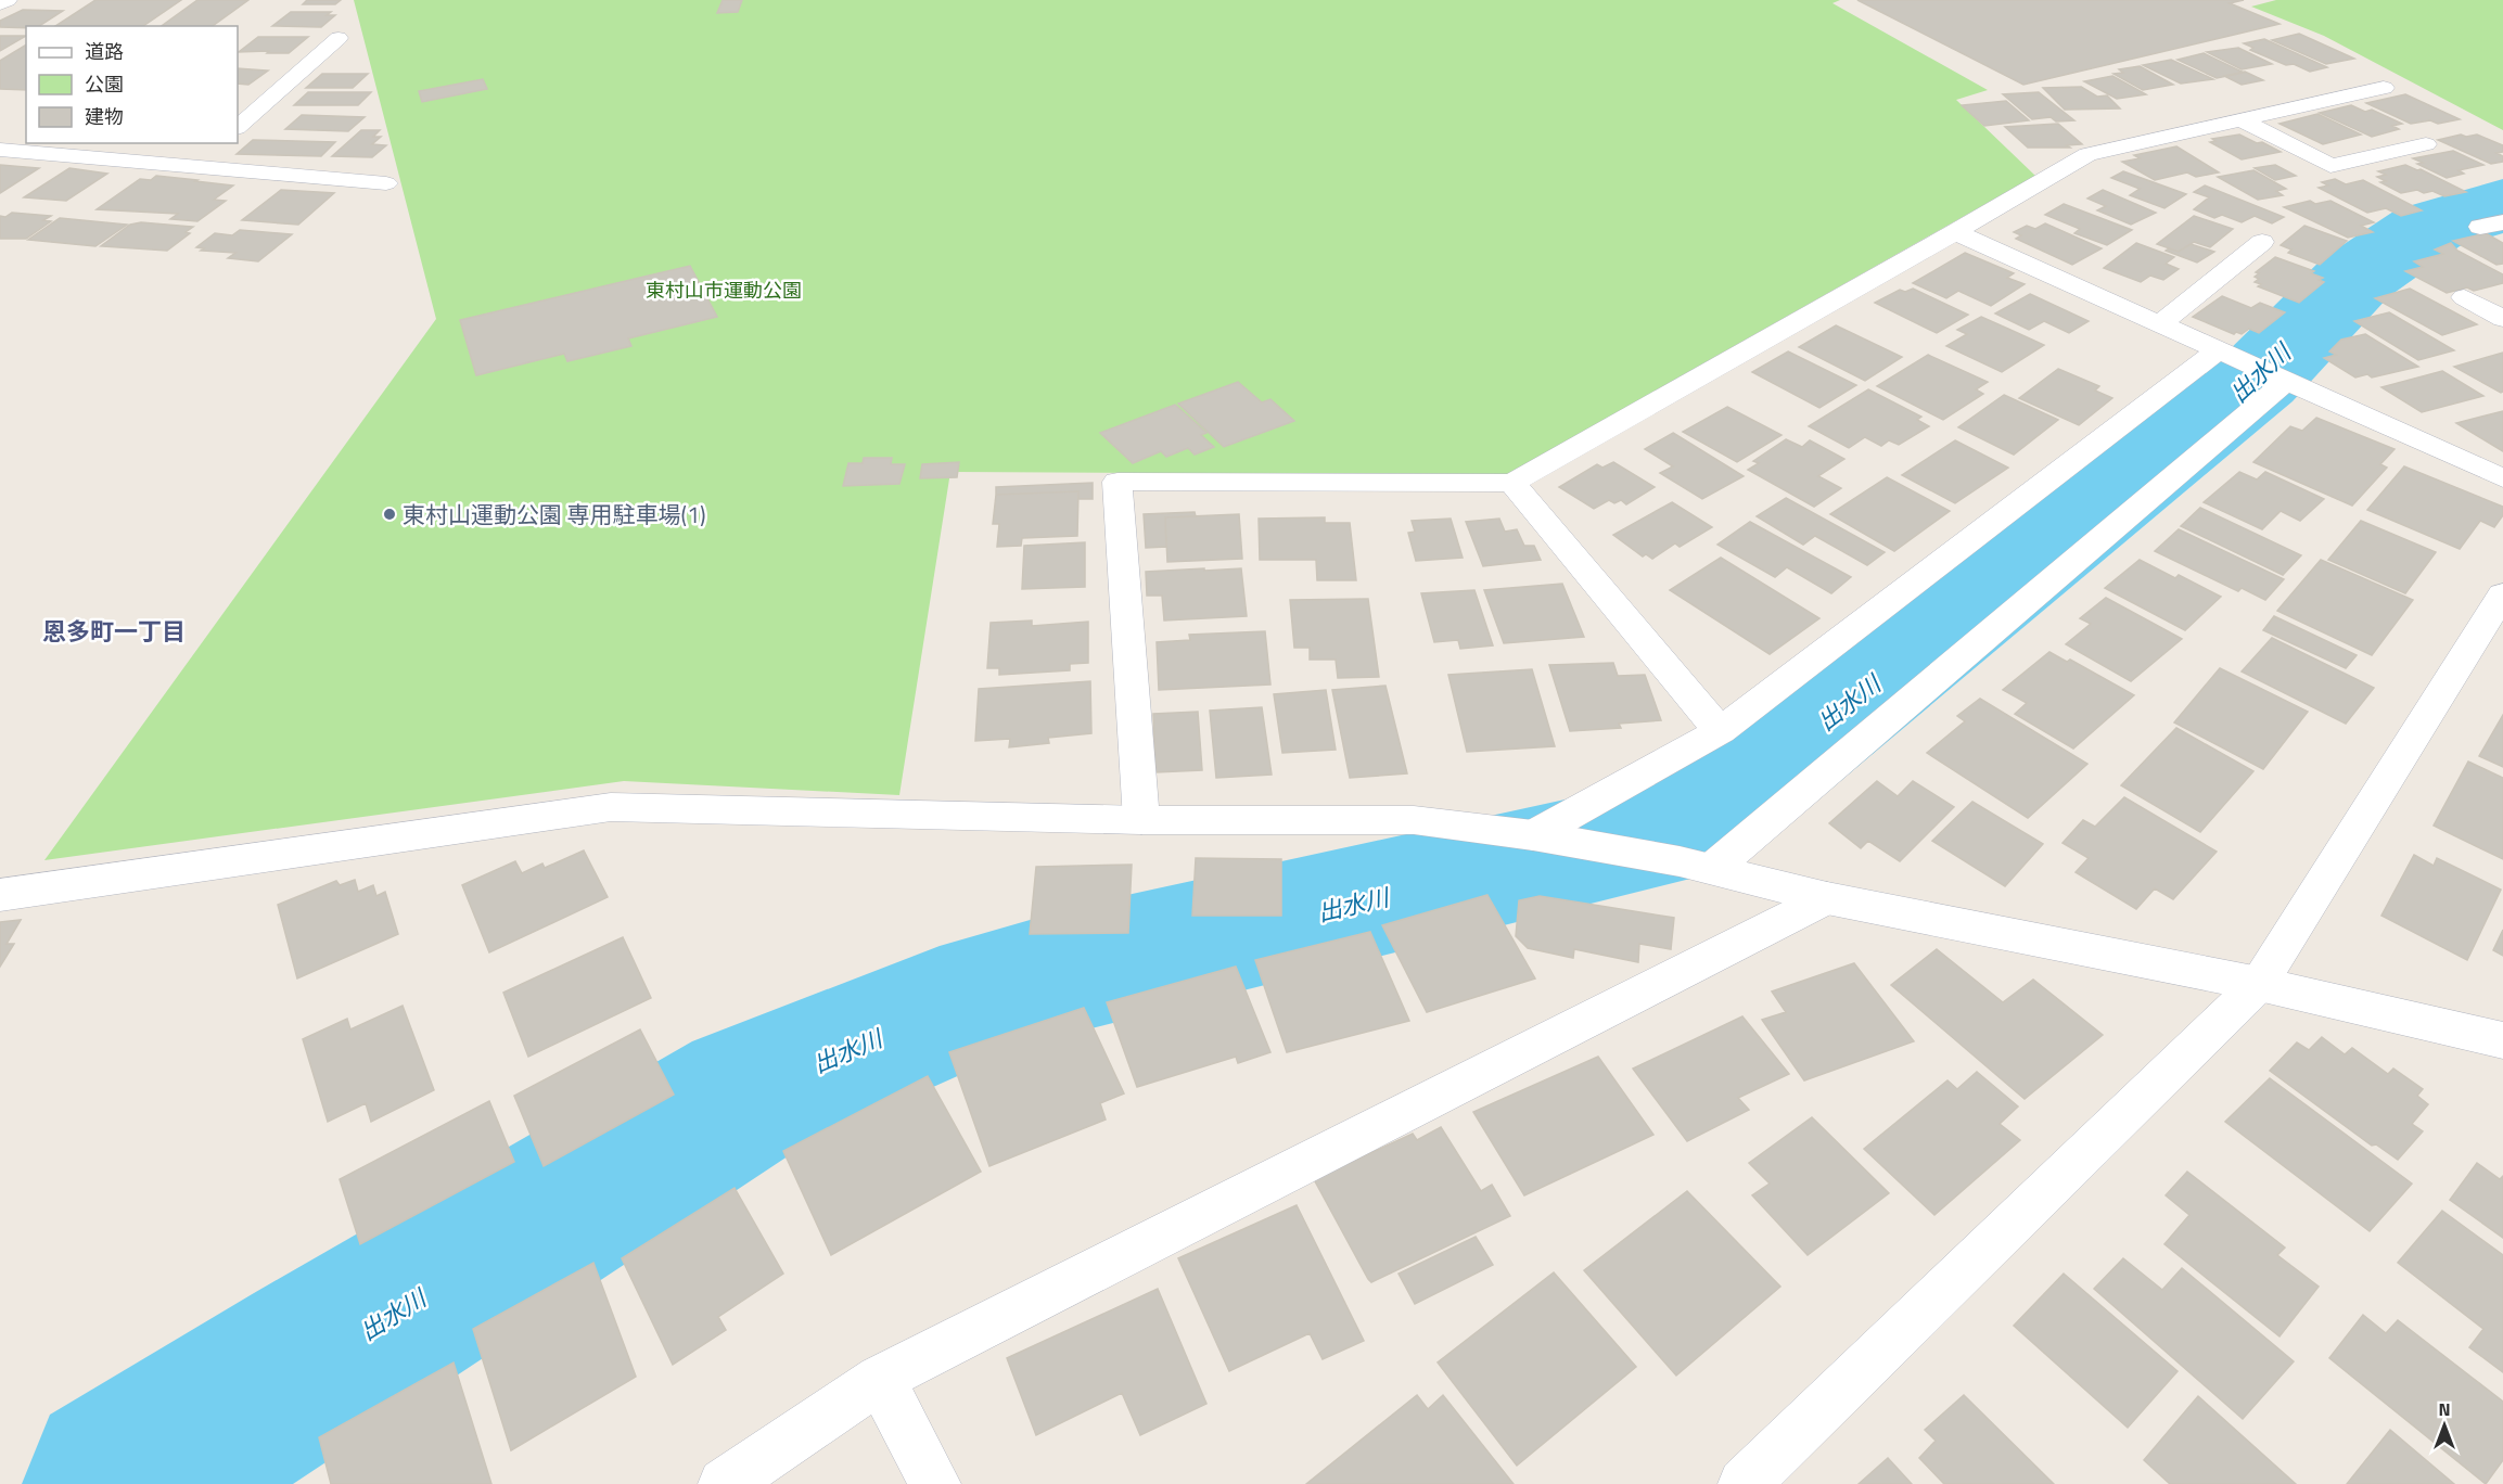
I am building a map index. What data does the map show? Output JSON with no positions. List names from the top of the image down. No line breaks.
{"districts":["恩多町一丁目"],"water":["出水川"],"parks":["東村山市運動公園"],"places":["東村山運動公園 専用駐車場(1)"],"legend":["道路","公園","建物"],"north":"top"}
